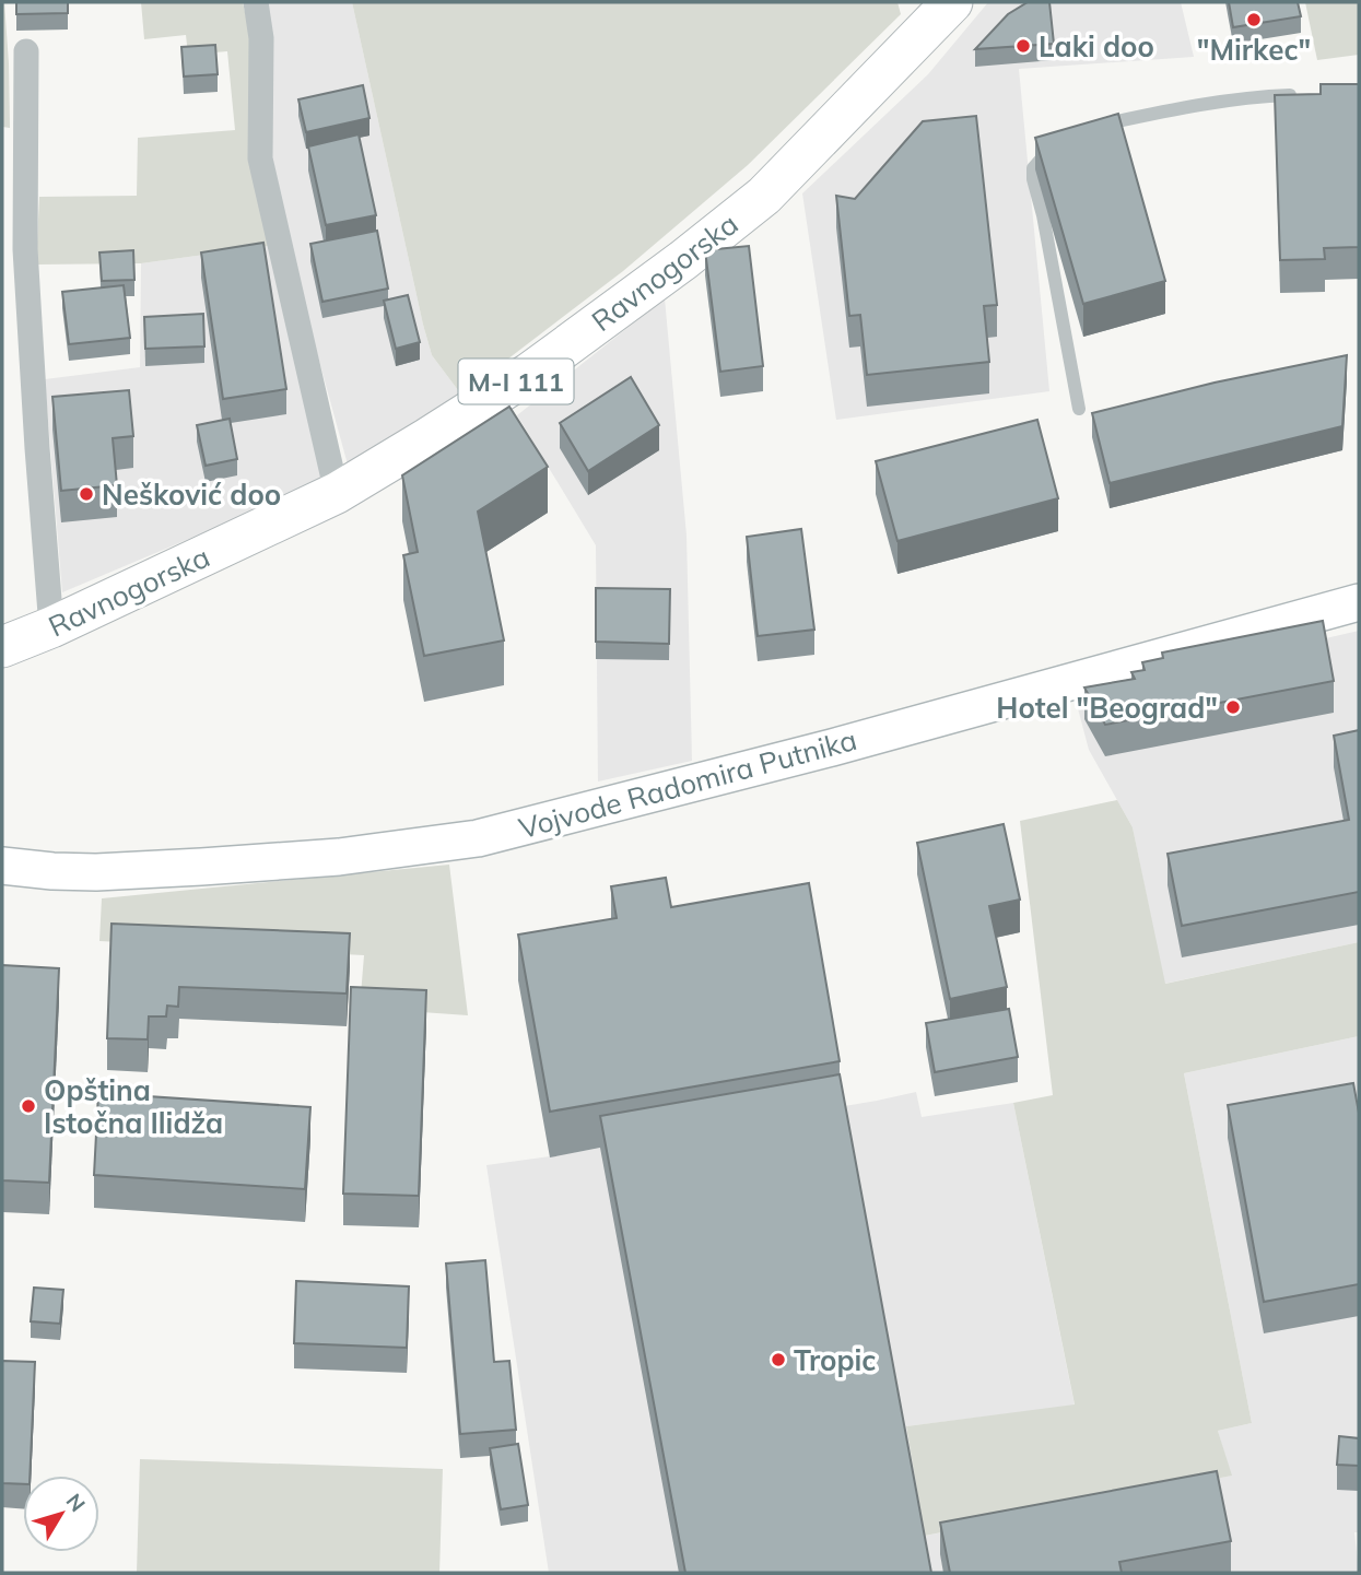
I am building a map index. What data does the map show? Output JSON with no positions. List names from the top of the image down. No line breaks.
{"streets":{"main road":["Ravnogorska","M-I 111","Vojvode Radomira Putnika"]},"places":["\"Mirkec\"","Laki doo","Nešković doo","Hotel \"Beograd\"","Opština Istočna Ilidža","Tropic"],"north":"top right"}
